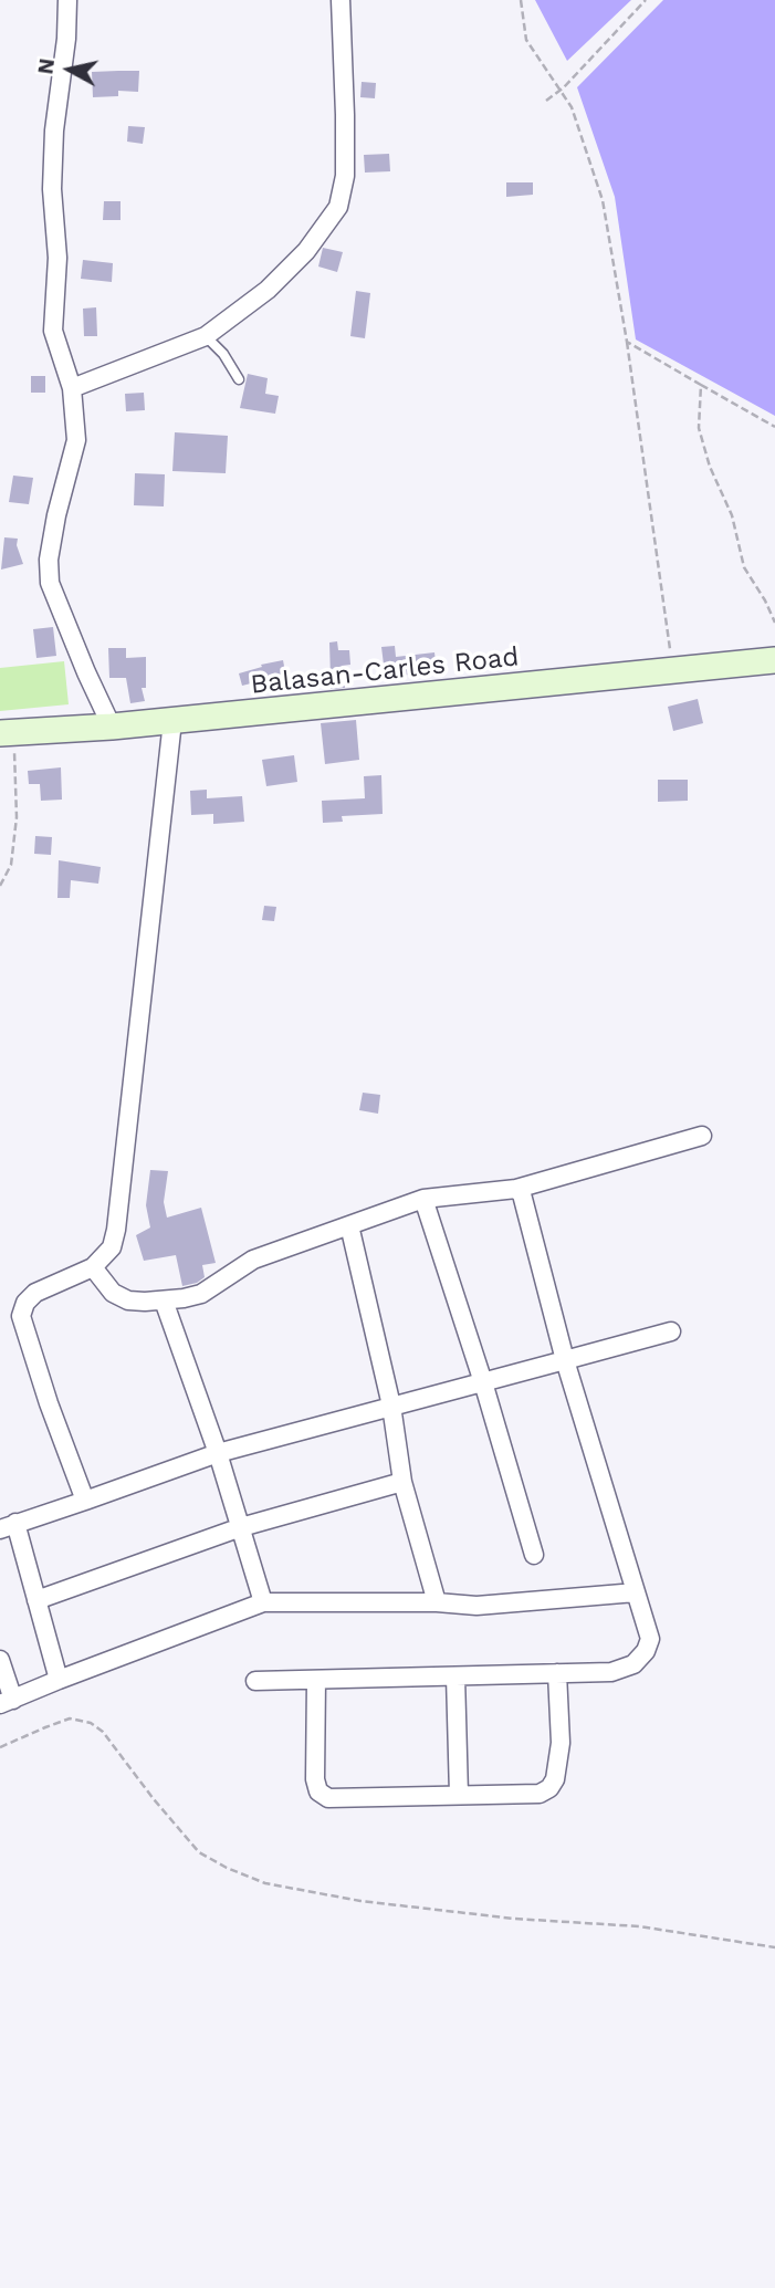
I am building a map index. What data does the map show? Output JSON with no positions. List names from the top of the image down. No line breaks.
{"streets":{"main road":["Balasan-Carles Road"]},"north":"left"}
